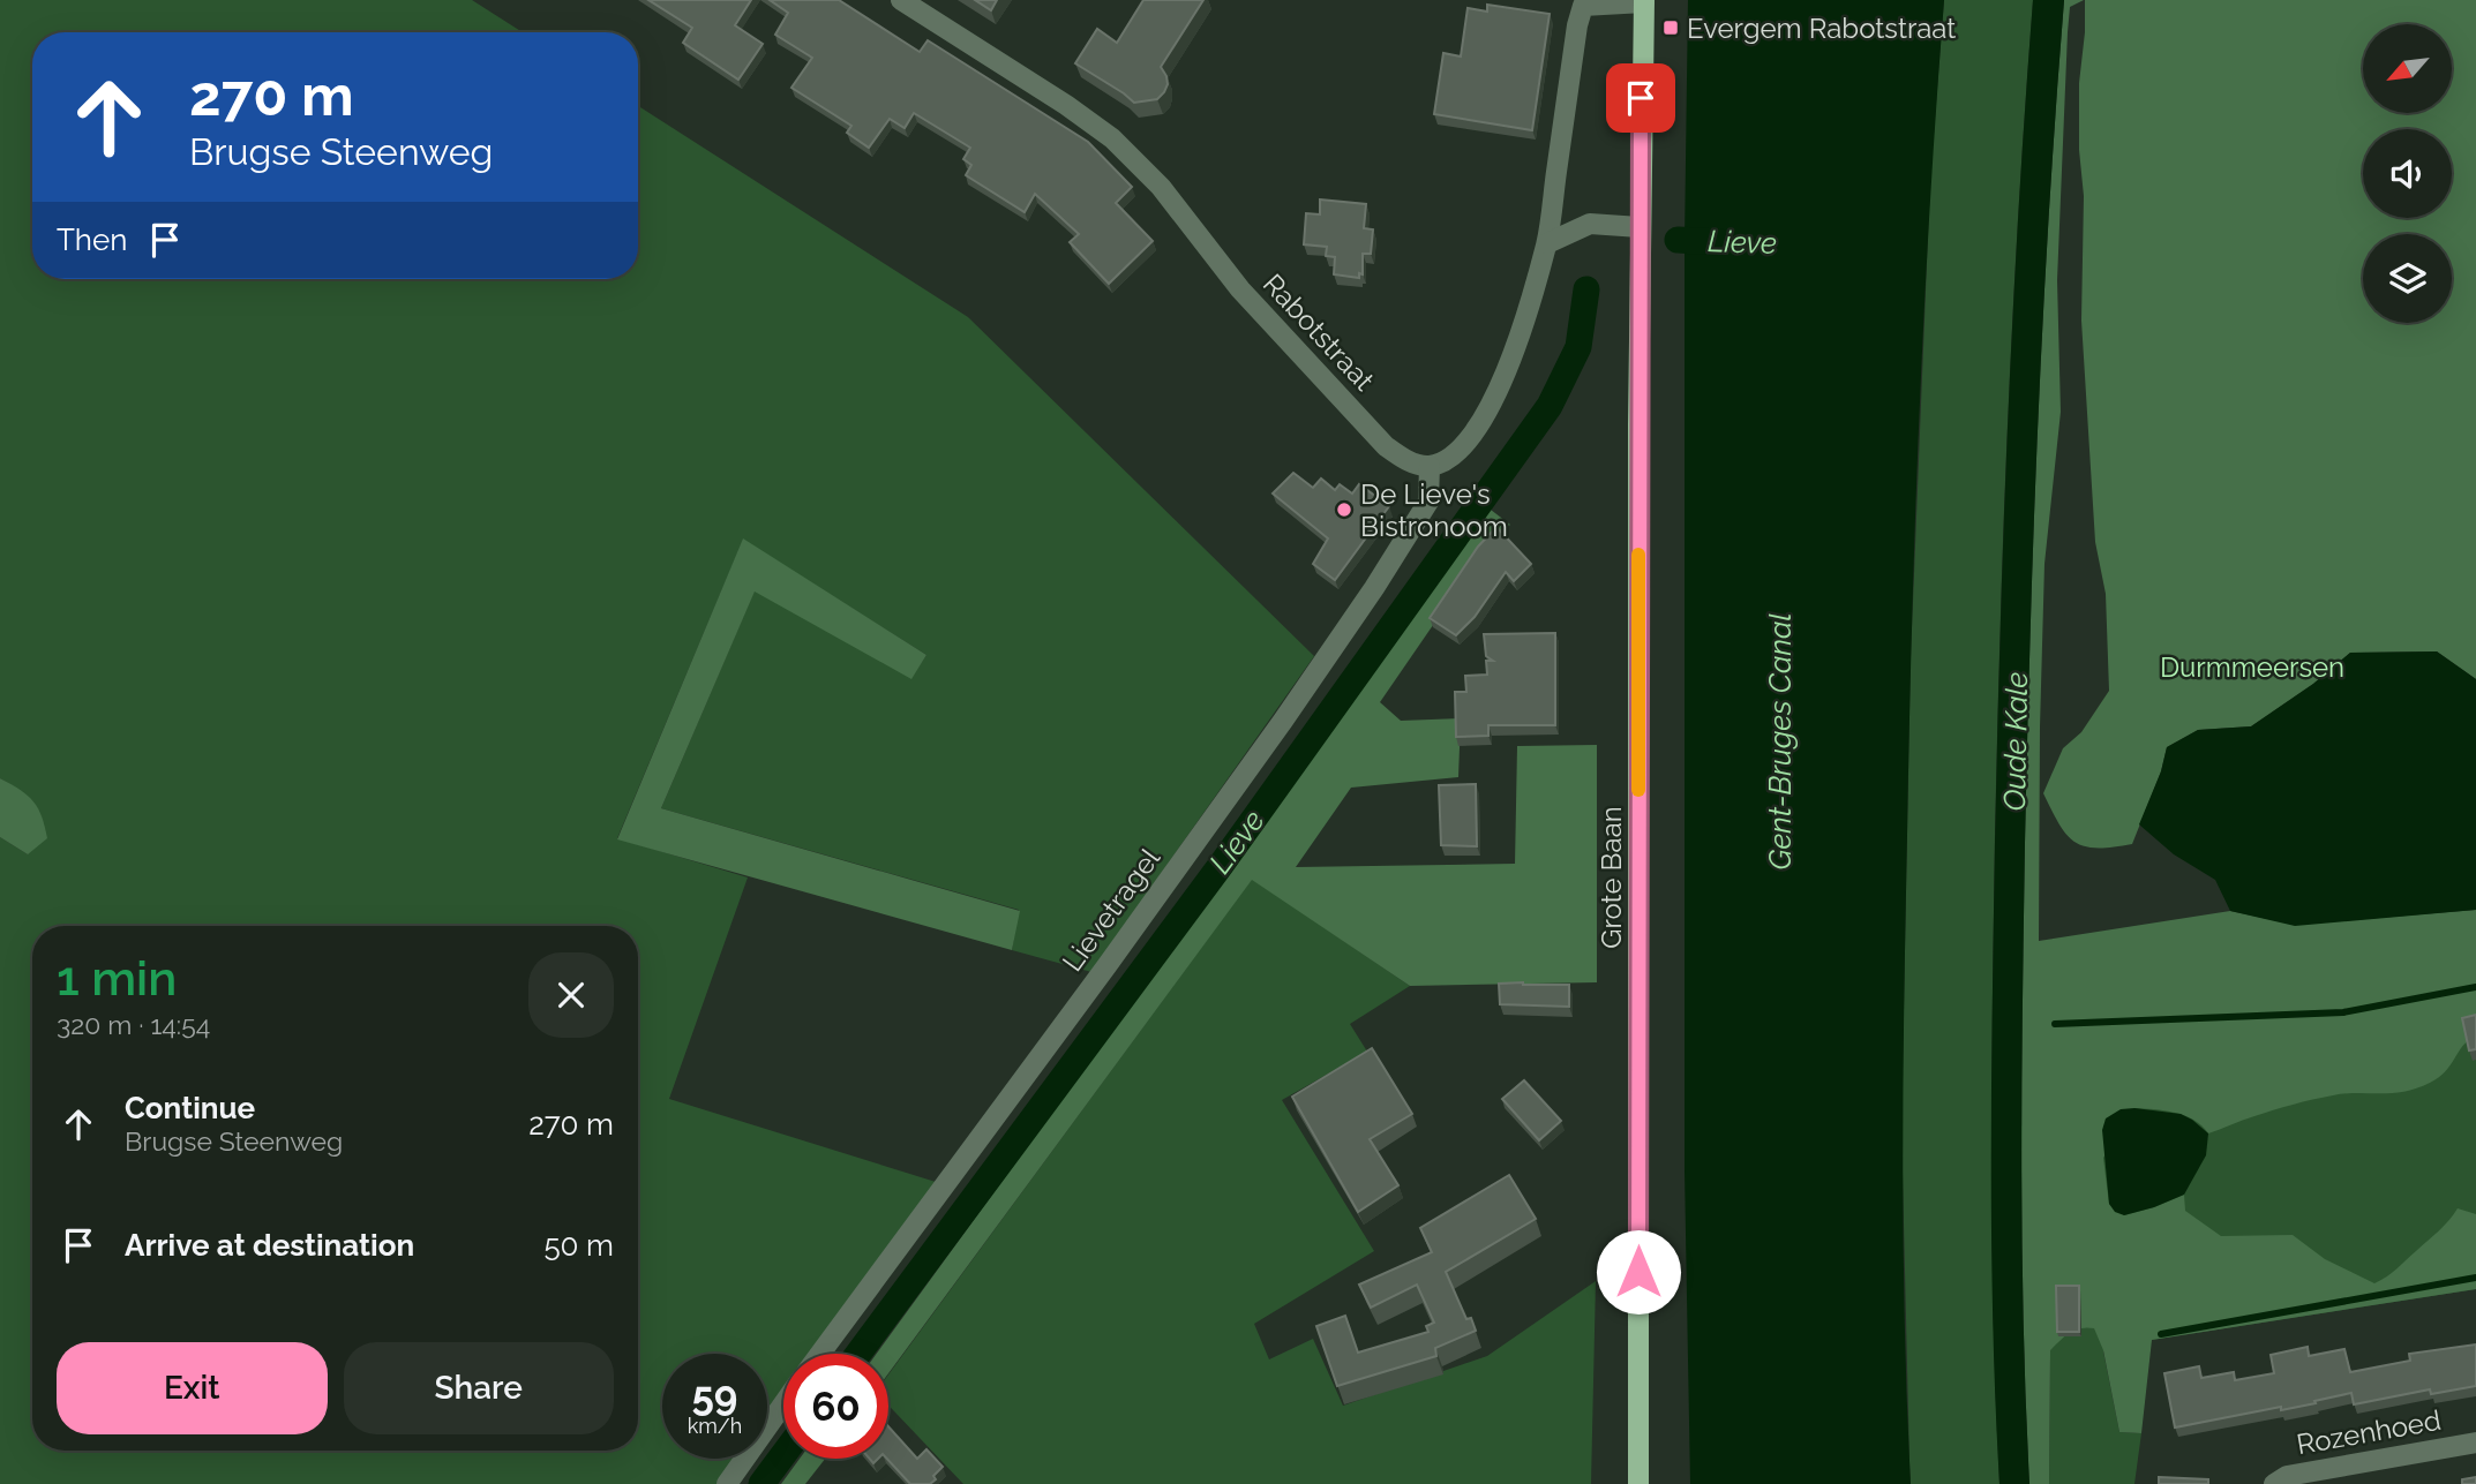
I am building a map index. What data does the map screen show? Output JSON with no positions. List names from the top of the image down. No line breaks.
{"streets":{"main road":["Grote Baan"],"street":["Rabotstraat","Lievetragel","Rozenhoed"]},"crossings":[["Rabotstraat","Lievetragel"]],"water":["Lieve","Gent-Bruges Canal","Oude Kale"],"parks":["Durmmeersen"],"places":{"transit":["Evergem Rabotstraat"],"other":["De Lieve's Bistronoom"]},"north":"bottom left","page":{"turn":["270 m","Brugse Steenweg"],"then":"Then","heading":["1 min","320 m · 14:54"],"list":[{"name":"Continue","note":"Brugse Steenweg","value":"270 m"},{"name":"Arrive at destination","value":"50 m"}],"buttons":["Exit","Share"],"speed":"59 km/h","limit":"60"}}
